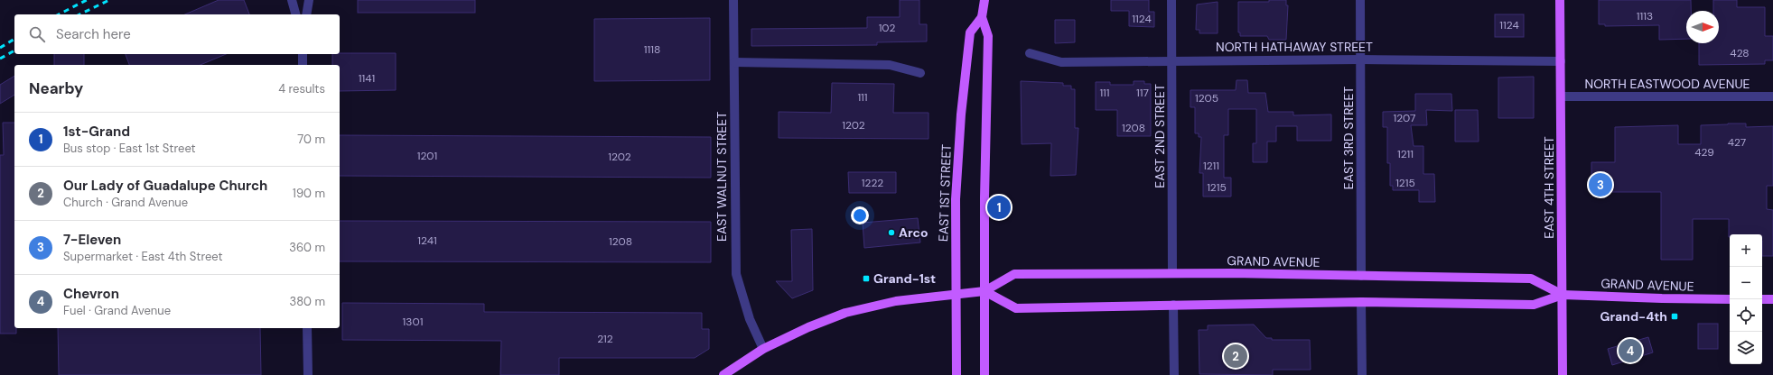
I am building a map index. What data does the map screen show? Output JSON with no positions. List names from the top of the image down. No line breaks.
{"streets":{"main road":["EAST 4TH STREET","EAST 1ST STREET","GRAND AVENUE"],"street":["NORTH HATHAWAY STREET","NORTH EASTWOOD AVENUE","EAST 2ND STREET","EAST 3RD STREET","EAST WALNUT STREET"]},"crossings":[["NORTH HATHAWAY STREET","EAST 2ND STREET"],["NORTH HATHAWAY STREET","EAST 3RD STREET"],["NORTH HATHAWAY STREET","EAST 4TH STREET"],["NORTH EASTWOOD AVENUE","EAST 4TH STREET"],["EAST 2ND STREET","GRAND AVENUE"],["EAST 3RD STREET","GRAND AVENUE"],["EAST WALNUT STREET","GRAND AVENUE"],["EAST 4TH STREET","GRAND AVENUE"],["EAST 1ST STREET","GRAND AVENUE"]],"places":{"other":["Arco"],"transit":["Grand-1st","Grand-4th"]},"house_numbers":["1113","1124","1124","102","1118","428","1141","111","117","111","1205","1207","1202","1208","427","429","1211","1201","1202","1211","1222","1215","1215","1241","1208","1301","212"],"north":"right","page":{"search":"Search here","heading":["Nearby","4 results"],"list":[{"mark":"1","name":"1st-Grand","note":"Bus stop · East 1st Street","value":"70 m"},{"mark":"2","name":"Our Lady of Guadalupe Church","note":"Church · Grand Avenue","value":"190 m"},{"mark":"3","name":"7-Eleven","note":"Supermarket · East 4th Street","value":"360 m"},{"mark":"4","name":"Chevron","note":"Fuel · Grand Avenue","value":"380 m"}],"pins":["3","1","4","2"],"map_buttons":["+","−"]}}
